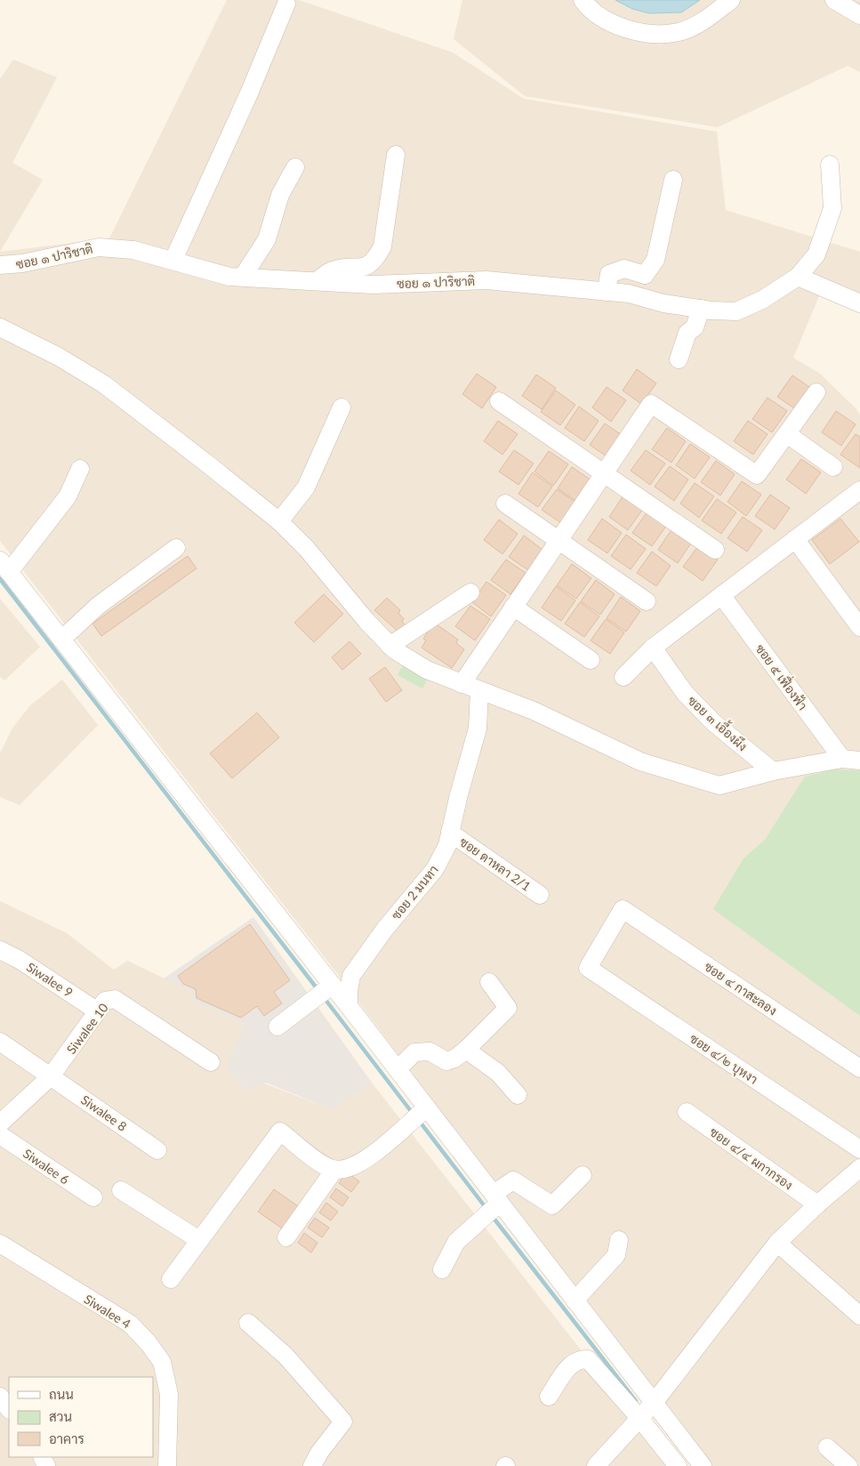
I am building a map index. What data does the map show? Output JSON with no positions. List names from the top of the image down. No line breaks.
{"streets":{"street":["ซอย ๑ ปาริชาติ","ซอย ๕ เฟื่องฟ้า","ซอย ๓ เอื้องผึง","ซอย ดาหลา 2/1","ซอย 2 มนทา","Siwalee 9","ซอย ๔ กาสะลอง","Siwalee 10","ซอย ๔/๒ บุหงา","Siwalee 8","ซอย ๔/๔ ผกากรอง","Siwalee 6","Siwalee 4"]},"crossings":[["ซอย ดาหลา 2/1","ซอย 2 มนทา"],["Siwalee 9","Siwalee 10"],["ซอย ๔ กาสะลอง","ซอย ๔/๒ บุหงา"],["Siwalee 10","Siwalee 8"]],"legend":["ถนน","สวน","อาคาร"]}
